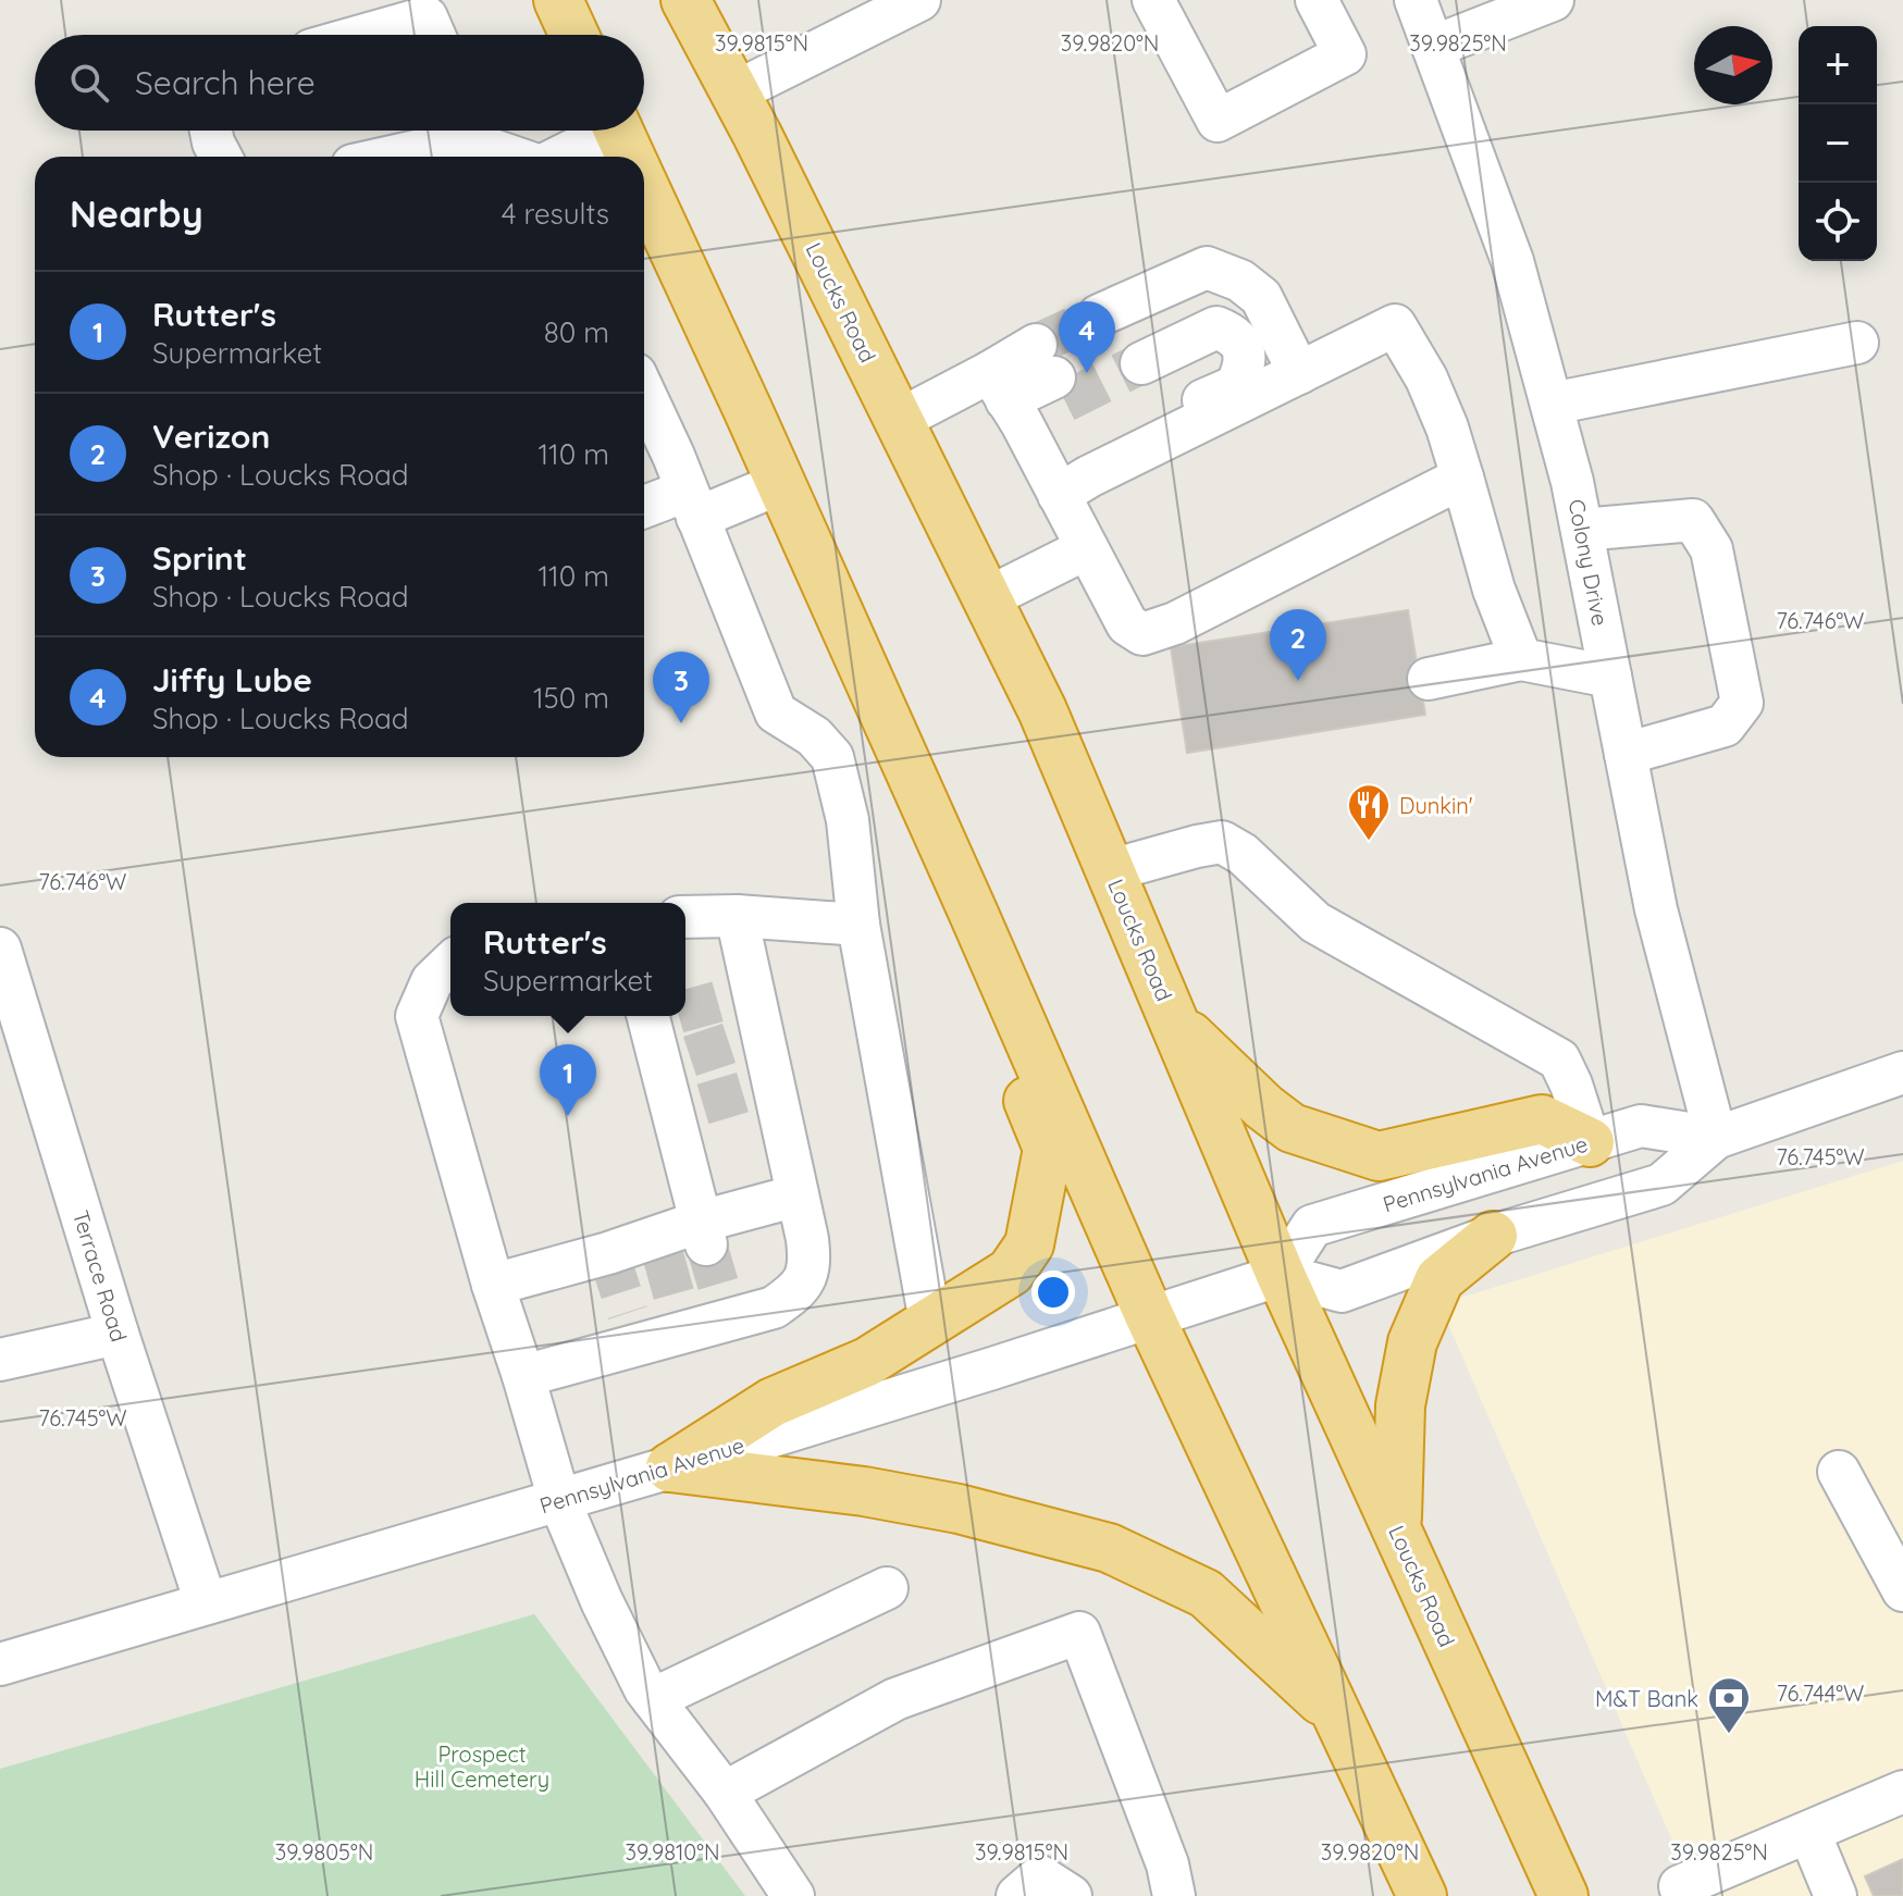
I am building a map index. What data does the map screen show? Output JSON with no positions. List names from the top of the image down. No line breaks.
{"streets":{"highway":["Loucks Road"],"street":["Colony Drive","Pennsylvania Avenue","Terrace Road"]},"crossings":[["Loucks Road","Pennsylvania Avenue"],["Colony Drive","Pennsylvania Avenue"],["Pennsylvania Avenue","Terrace Road"]],"parks":["Prospect Hill Cemetery"],"places":{"restaurant":["Dunkin'"],"bank":["M&T Bank"]},"north":"right","page":{"map_buttons":["+","−"],"search":"Search here","heading":["Nearby","4 results"],"list":[{"mark":"1","name":"Rutter's","note":"Supermarket","value":"80 m"},{"mark":"2","name":"Verizon","note":"Shop · Loucks Road","value":"110 m"},{"mark":"3","name":"Sprint","note":"Shop · Loucks Road","value":"110 m"},{"mark":"4","name":"Jiffy Lube","note":"Shop · Loucks Road","value":"150 m"}],"pins":["4","2","3","1"],"popup":["Rutter's","Supermarket"]},"coordinates":["39.9815°N","39.9820°N","39.9825°N","76.746°W","76.745°W","76.744°W","39.9805°N","39.9810°N"]}
